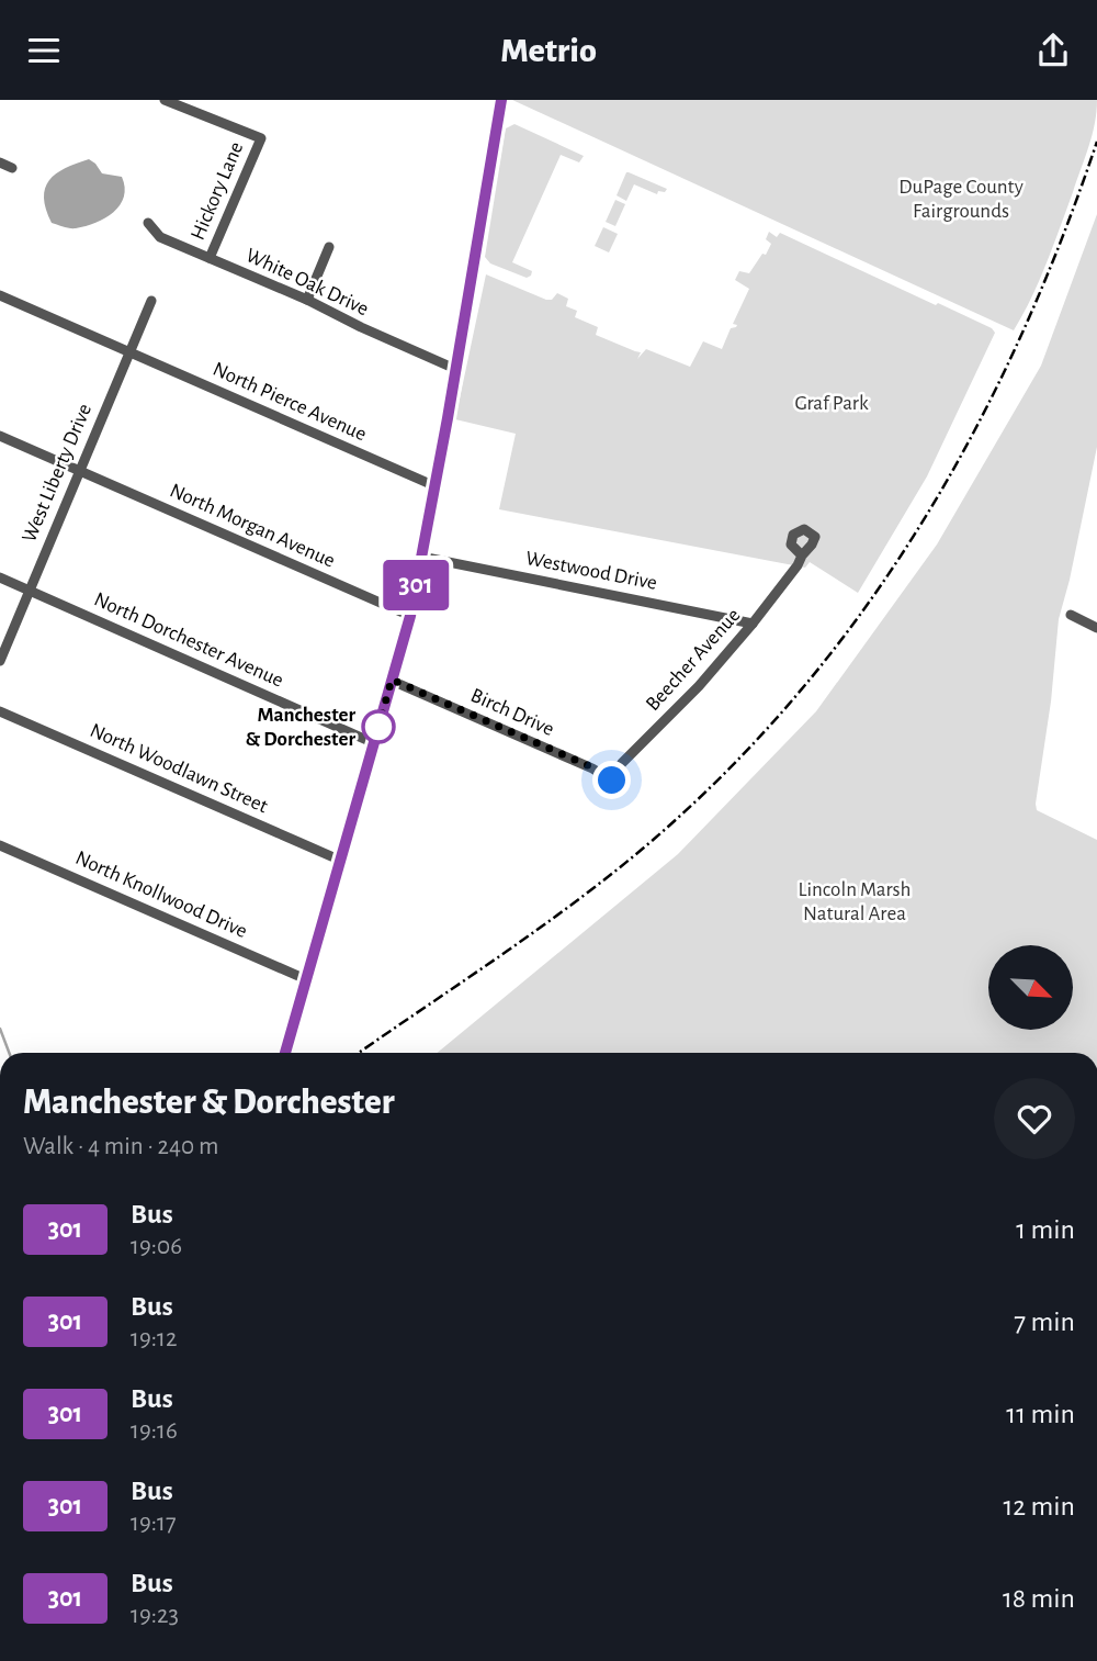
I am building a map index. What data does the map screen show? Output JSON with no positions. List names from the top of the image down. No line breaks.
{"streets":{"street":["Hickory Lane","White Oak Drive","North Pierce Avenue","West Liberty Drive","North Morgan Avenue","Westwood Drive","North Dorchester Avenue","Beecher Avenue","Birch Drive","North Woodlawn Street","North Knollwood Drive"]},"crossings":[["Hickory Lane","White Oak Drive"],["North Pierce Avenue","West Liberty Drive"],["West Liberty Drive","North Morgan Avenue"],["West Liberty Drive","North Dorchester Avenue"],["Westwood Drive","Beecher Avenue"],["Beecher Avenue","Birch Drive"]],"parks":["DuPage County Fairgrounds","Graf Park","Lincoln Marsh Natural Area"],"places":["Manchester & Dorchester"],"lines":["bus line 301"],"north":"bottom right","page":{"header":"Metrio","on_map":"301","heading":["Manchester & Dorchester","Walk · 4 min · 240 m"],"list":[{"mark":"301","name":"Bus","note":"19:06","value":"1 min"},{"mark":"301","name":"Bus","note":"19:12","value":"7 min"},{"mark":"301","name":"Bus","note":"19:16","value":"11 min"},{"mark":"301","name":"Bus","note":"19:17","value":"12 min"},{"mark":"301","name":"Bus","note":"19:23","value":"18 min"}]}}
